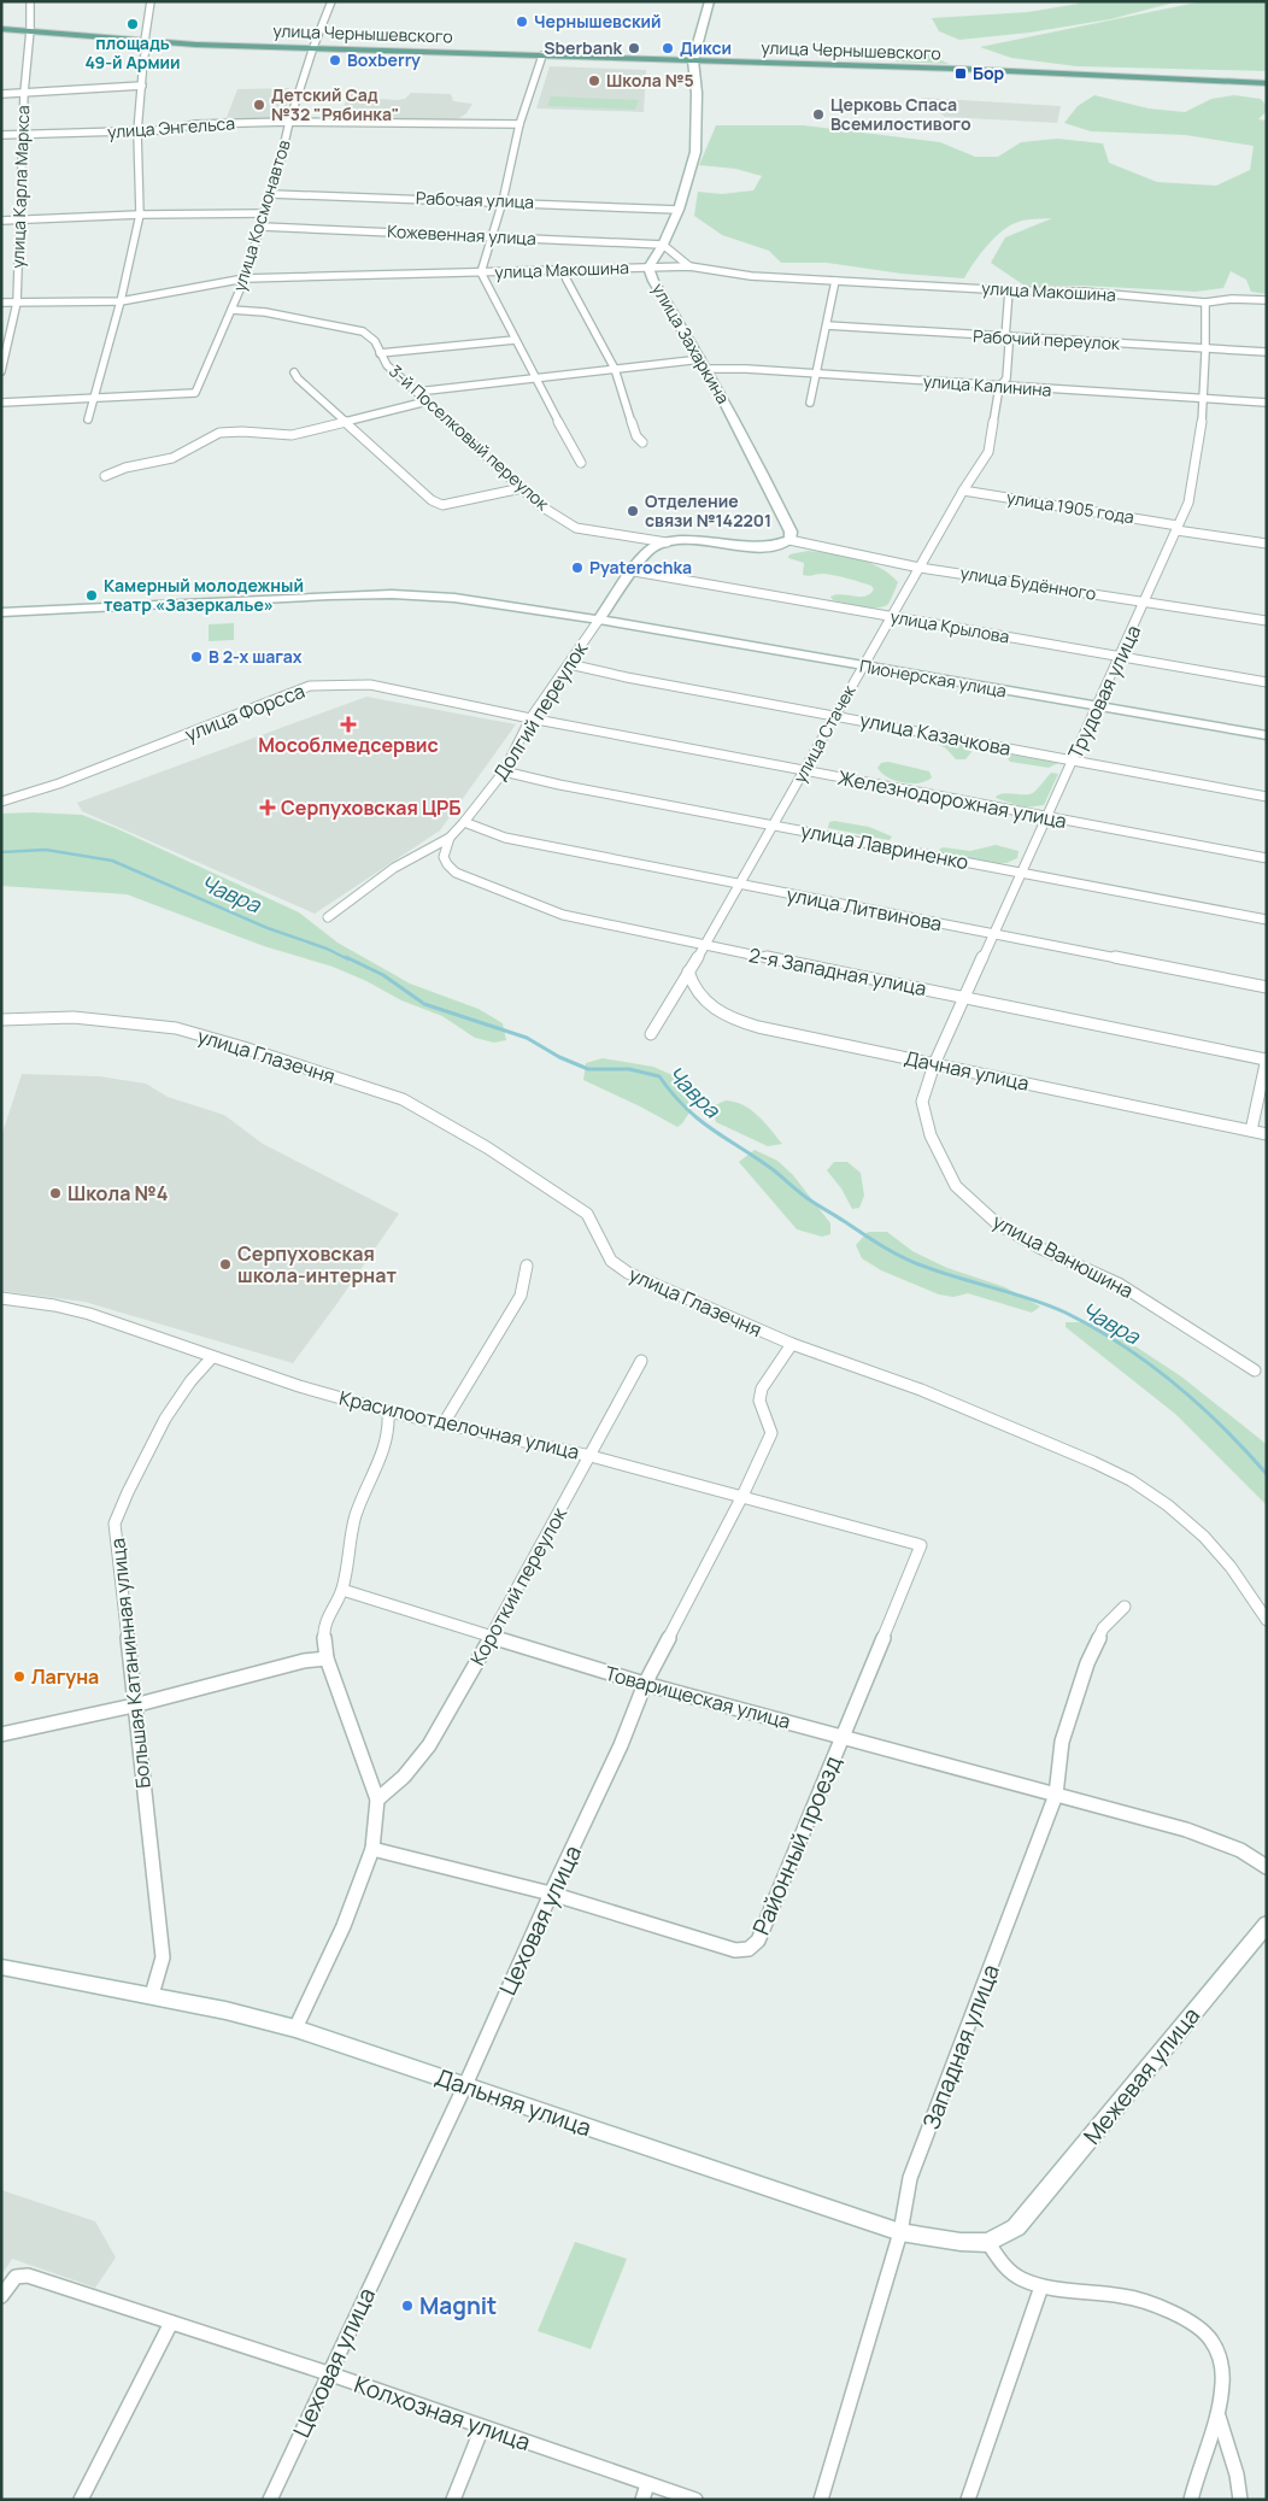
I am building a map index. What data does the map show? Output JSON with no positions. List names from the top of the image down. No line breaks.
{"streets":{"main road":["улица Чернышевского"],"street":["улица Энгельса","улица Карла Маркса","Рабочая улица","улица Космонавтов","Кожевенная улица","улица Макошина","Рабочий переулок","улица Захаркина","улица Калинина","3-й Поселковый переулок","улица 1905 года","улица Будённого","улица Крылова","Пионерская улица","Трудовая улица","Долгий переулок","улица Форсса","улица Стачек","улица Казачкова","Железнодорожная улица","улица Лавриненко","улица Литвинова","2-я Западная улица","улица Глазечня","Дачная улица","улица Ванюшина","Красилоотделочная улица","Короткий переулок","Большая Катанинная улица","Товарищеская улица","Районный проезд","Цеховая улица","Западная улица","Межевая улица","Дальняя улица","Колхозная улица"]},"crossings":[["улица Чернышевского","улица Карла Маркса"],["улица Чернышевского","улица Космонавтов"],["улица Чернышевского","улица Захаркина"],["улица Энгельса","улица Карла Маркса"],["улица Энгельса","улица Космонавтов"],["улица Карла Маркса","улица Макошина"],["Рабочая улица","улица Космонавтов"],["Рабочая улица","улица Захаркина"],["улица Космонавтов","Кожевенная улица"],["улица Космонавтов","улица Макошина"],["улица Космонавтов","3-й Поселковый переулок"],["Кожевенная улица","улица Захаркина"],["улица Макошина","улица Захаркина"],["улица Макошина","Трудовая улица"],["улица Макошина","улица Стачек"],["Рабочий переулок","Трудовая улица"],["Рабочий переулок","улица Стачек"],["улица Захаркина","улица Калинина"],["улица Захаркина","улица Будённого"],["улица Калинина","3-й Поселковый переулок"],["улица Калинина","Трудовая улица"],["улица Калинина","улица Стачек"],["улица 1905 года","Трудовая улица"],["улица 1905 года","улица Стачек"],["улица Будённого","Трудовая улица"],["улица Будённого","улица Стачек"],["улица Крылова","Трудовая улица"],["улица Крылова","Долгий переулок"],["улица Крылова","улица Стачек"],["Пионерская улица","Трудовая улица"],["Пионерская улица","Долгий переулок"],["Пионерская улица","улица Стачек"],["Трудовая улица","улица Казачкова"],["Трудовая улица","Железнодорожная улица"],["Трудовая улица","улица Лавриненко"],["Трудовая улица","улица Литвинова"],["Трудовая улица","2-я Западная улица"],["Трудовая улица","Дачная улица"],["Трудовая улица","улица Ванюшина"],["Долгий переулок","улица Форсса"],["Долгий переулок","улица Казачкова"],["Долгий переулок","Железнодорожная улица"],["Долгий переулок","улица Лавриненко"],["Долгий переулок","улица Литвинова"],["Долгий переулок","2-я Западная улица"],["улица Форсса","Железнодорожная улица"],["улица Стачек","улица Казачкова"],["улица Стачек","Железнодорожная улица"],["улица Стачек","улица Лавриненко"],["улица Стачек","улица Литвинова"],["улица Стачек","2-я Западная улица"],["улица Стачек","Дачная улица"],["улица Глазечня","Цеховая улица"],["Дачная улица","улица Ванюшина"],["Красилоотделочная улица","Короткий переулок"],["Красилоотделочная улица","Большая Катанинная улица"],["Красилоотделочная улица","Районный проезд"],["Красилоотделочная улица","Цеховая улица"],["Короткий переулок","Товарищеская улица"],["Большая Катанинная улица","Дальняя улица"],["Товарищеская улица","Районный проезд"],["Товарищеская улица","Цеховая улица"],["Товарищеская улица","Западная улица"],["Районный проезд","Цеховая улица"],["Цеховая улица","Дальняя улица"],["Цеховая улица","Колхозная улица"],["Западная улица","Дальняя улица"],["Межевая улица","Дальняя улица"]],"water":["Чавра"],"places":{"other":["Чернышевский","площадь 49-й Армии","Sberbank","Дикси","Boxberry","Школа №5","Детский Сад №32 \"Рябинка\"","Церковь Спаса Всемилостивого","Отделение связи №142201","Pyaterochka","Камерный молодежный театр «Зазеркалье»","В 2-х шагах","Школа №4","Серпуховская школа-интернат","Лагуна","Magnit"],"transit":["Бор"],"health":["Мособлмедсервис","Серпуховская ЦРБ"]}}
